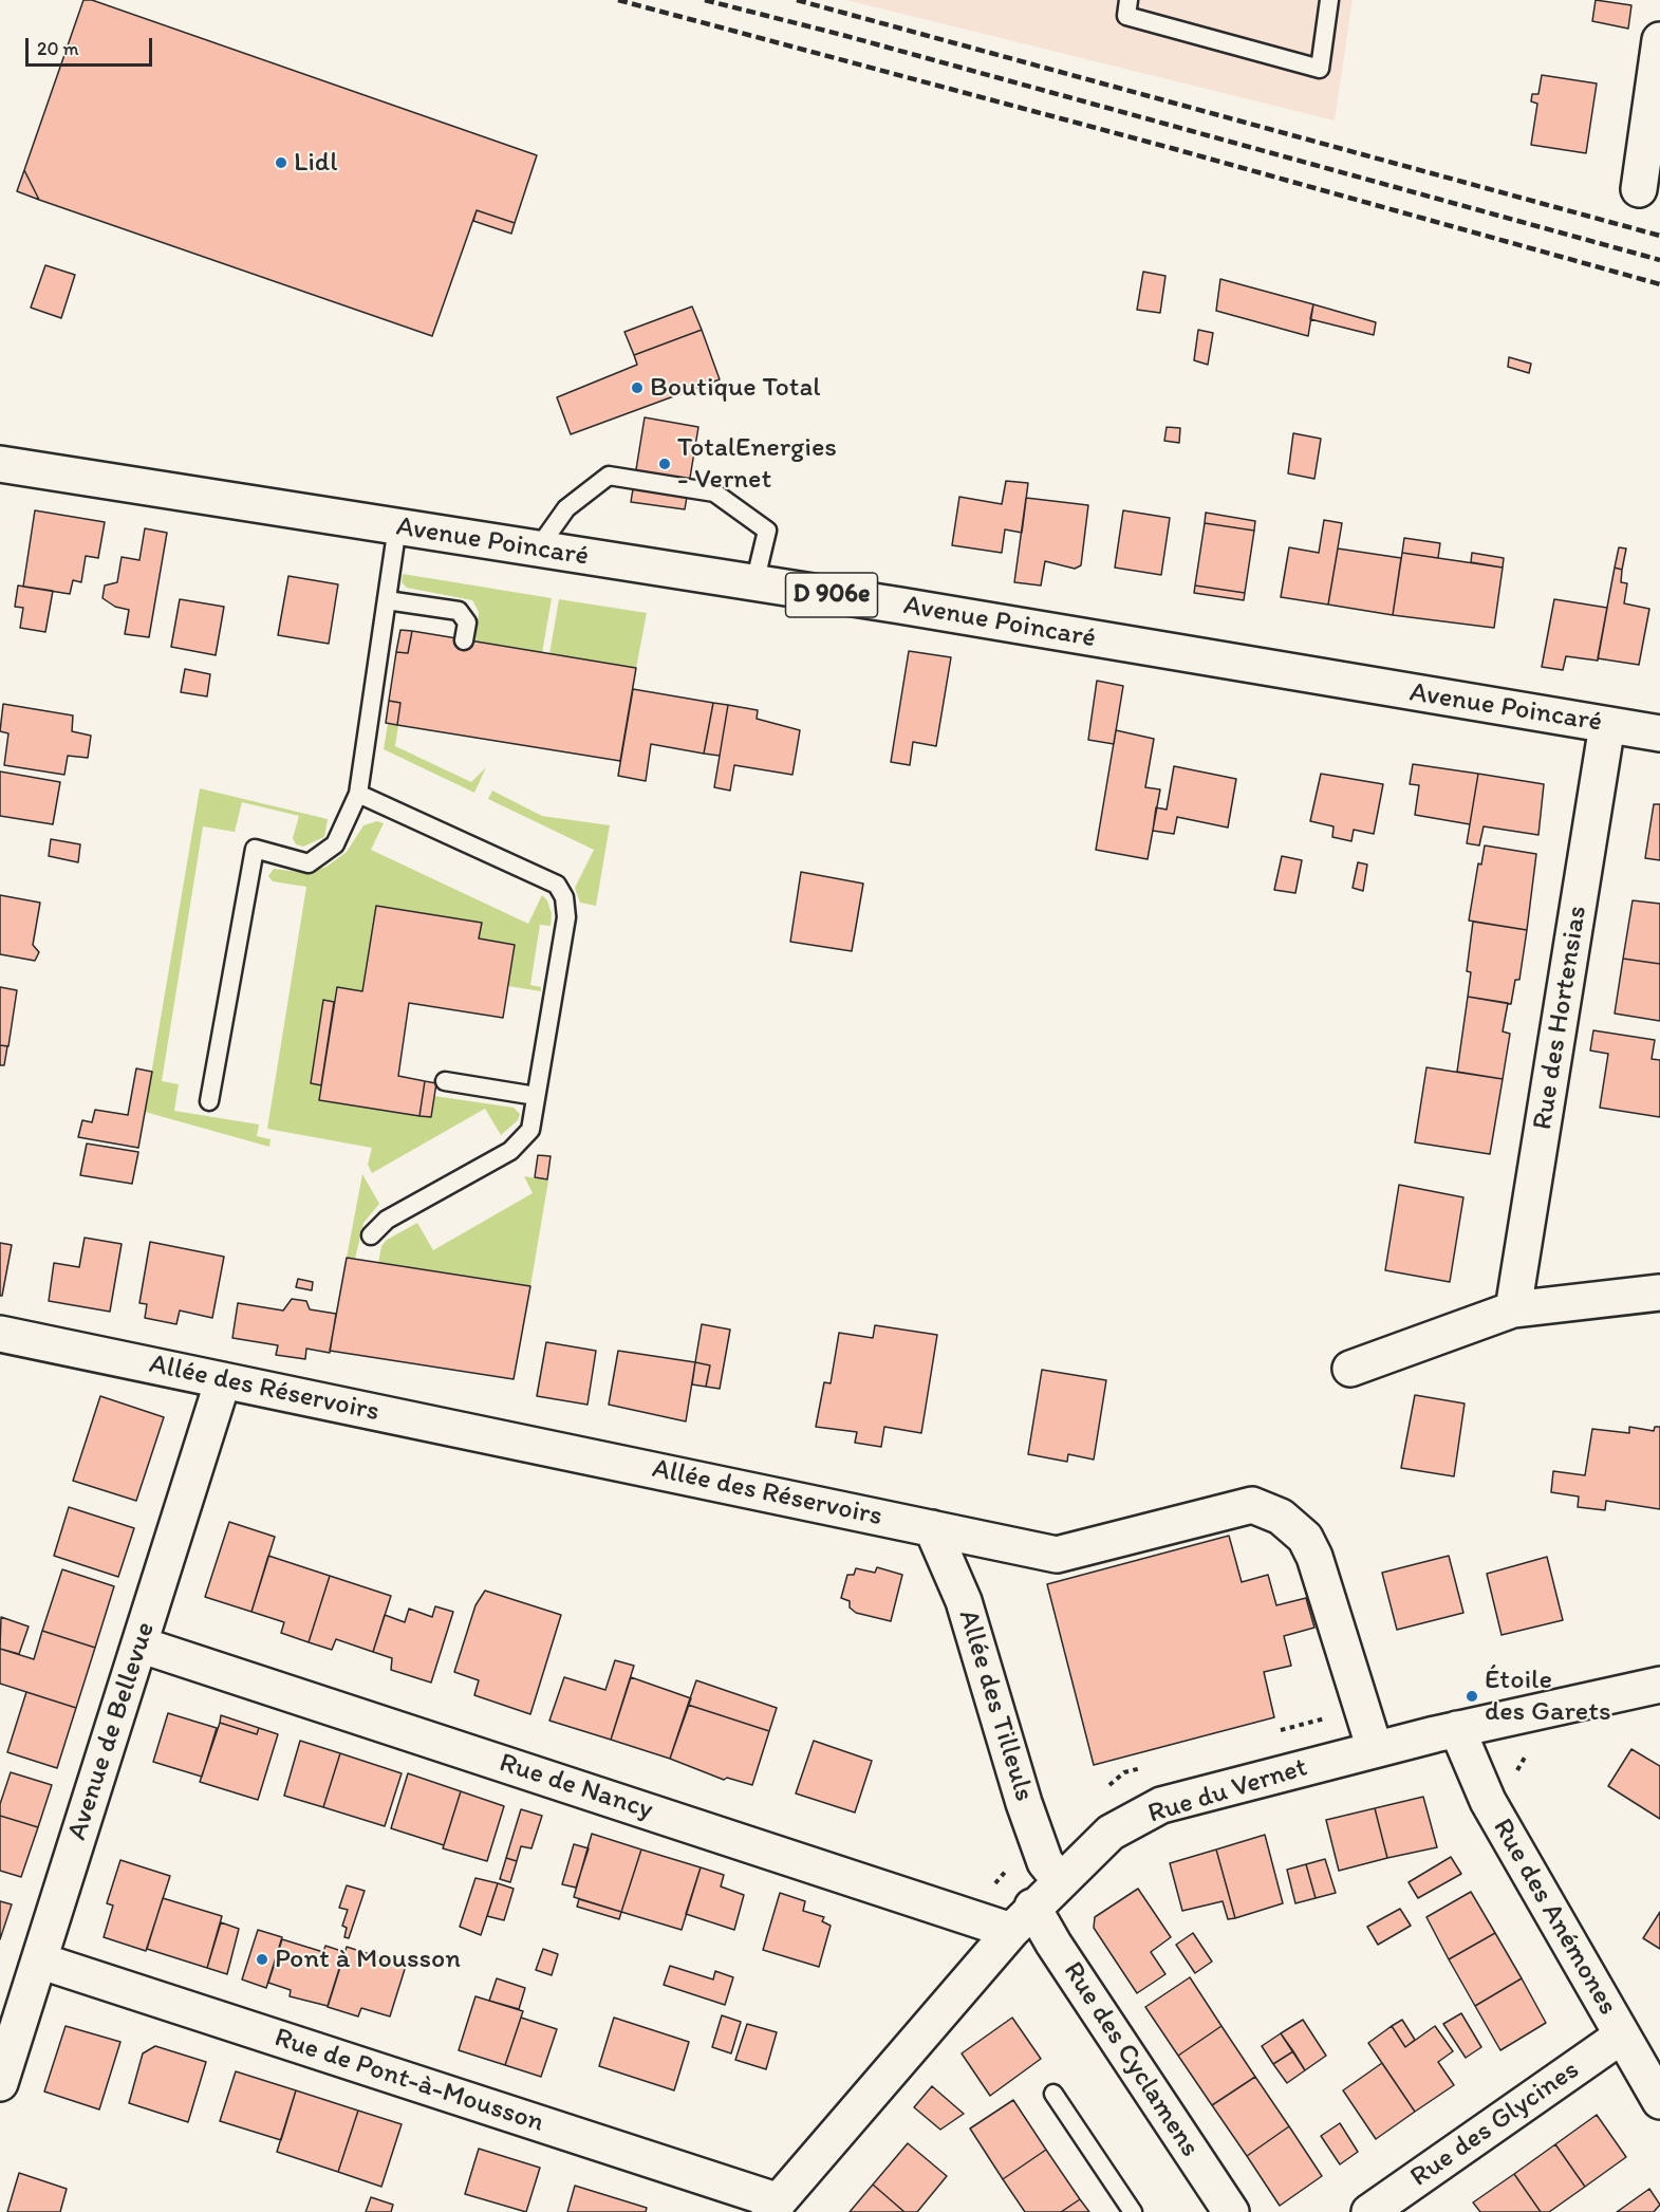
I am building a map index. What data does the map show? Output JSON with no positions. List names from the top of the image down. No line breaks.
{"streets":{"street":["Avenue Poincaré","D 906e","Rue des Hortensias","Allée des Réservoirs","Allée des Tilleuls","Avenue de Bellevue","Rue de Nancy","Rue du Vernet","Rue des Anémones","Rue des Cyclamens","Rue de Pont-à-Mousson","Rue des Glycines"]},"crossings":[["Avenue Poincaré","Rue des Hortensias"],["Allée des Réservoirs","Allée des Tilleuls"],["Allée des Réservoirs","Avenue de Bellevue"],["Allée des Réservoirs","Rue du Vernet"],["Allée des Tilleuls","Rue du Vernet"],["Avenue de Bellevue","Rue de Nancy"],["Avenue de Bellevue","Rue de Pont-à-Mousson"],["Rue de Nancy","Rue du Vernet"],["Rue de Nancy","Rue des Cyclamens"],["Rue du Vernet","Rue des Anémones"],["Rue du Vernet","Rue des Cyclamens"],["Rue du Vernet","Rue de Pont-à-Mousson"],["Rue des Anémones","Rue des Glycines"]],"places":["Lidl","Boutique Total","TotalEnergies - Vernet","Étoile des Garets","Pont à Mousson"],"scale_bar":"20 m"}
